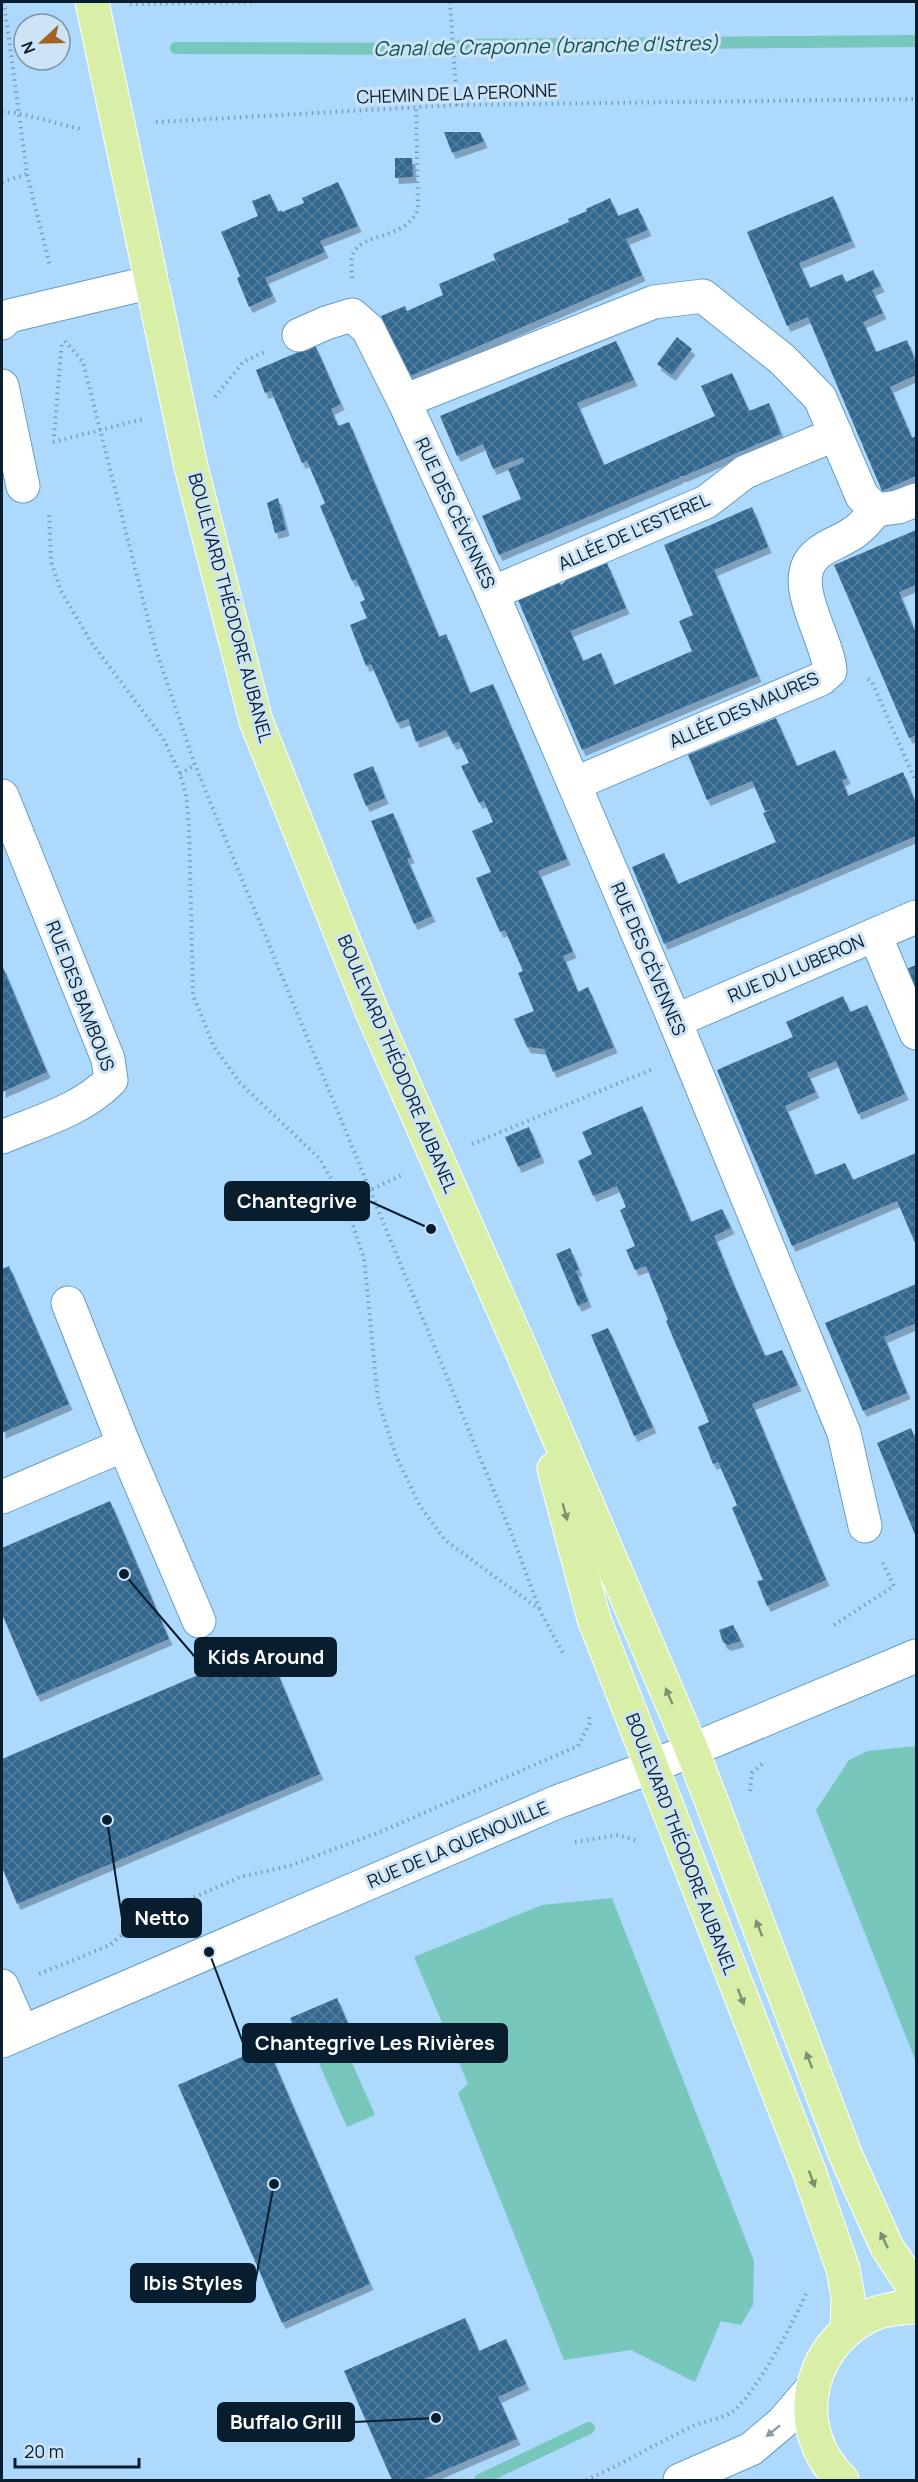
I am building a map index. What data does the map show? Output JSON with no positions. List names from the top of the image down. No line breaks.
{"streets":{"main road":["BOULEVARD THÉODORE AUBANEL"],"street":["RUE DES CÉVENNES","ALLÉE DE L'ESTEREL","ALLÉE DES MAURES","RUE DU LUBERON","RUE DES BAMBOUS","RUE DE LA QUENOUILLE"],"path":["CHEMIN DE LA PERONNE"]},"crossings":[["CHEMIN DE LA PERONNE","BOULEVARD THÉODORE AUBANEL"],["RUE DES CÉVENNES","ALLÉE DE L'ESTEREL"],["RUE DES CÉVENNES","ALLÉE DES MAURES"],["RUE DES CÉVENNES","RUE DU LUBERON"],["BOULEVARD THÉODORE AUBANEL","RUE DE LA QUENOUILLE"]],"water":["Canal de Craponne (branche d'Istres)"],"places":["Chantegrive","Kids Around","Netto","Chantegrive Les Rivières","Ibis Styles","Buffalo Grill"],"scale_bar":"20 m","north":"left"}
